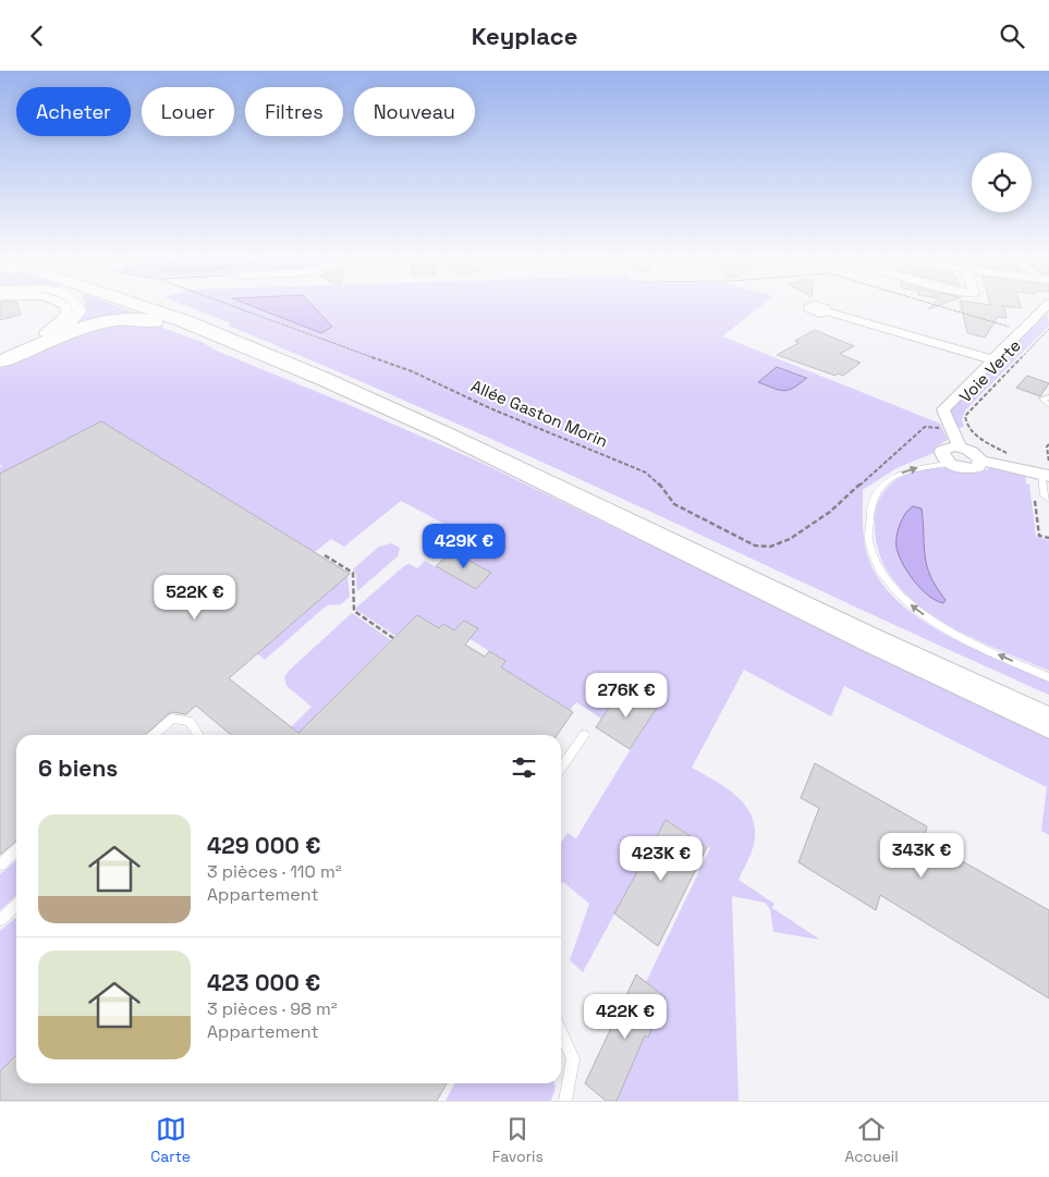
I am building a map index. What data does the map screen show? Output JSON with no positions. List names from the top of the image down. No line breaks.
{"streets":{"path":["Voie Verte","Allée Gaston Morin"]},"page":{"header":"Keyplace","chip":["Acheter","Louer","Filtres","Nouveau"],"price":["429K €","522K €","276K €","343K €","423K €","422K €"],"heading":"6 biens","list":[{"name":"429 000 €","note":"3 pièces · 110 m² · Appartement"},{"name":"423 000 €","note":"3 pièces · 98 m² · Appartement"}],"tabs":["Carte","Favoris","Accueil"]}}
